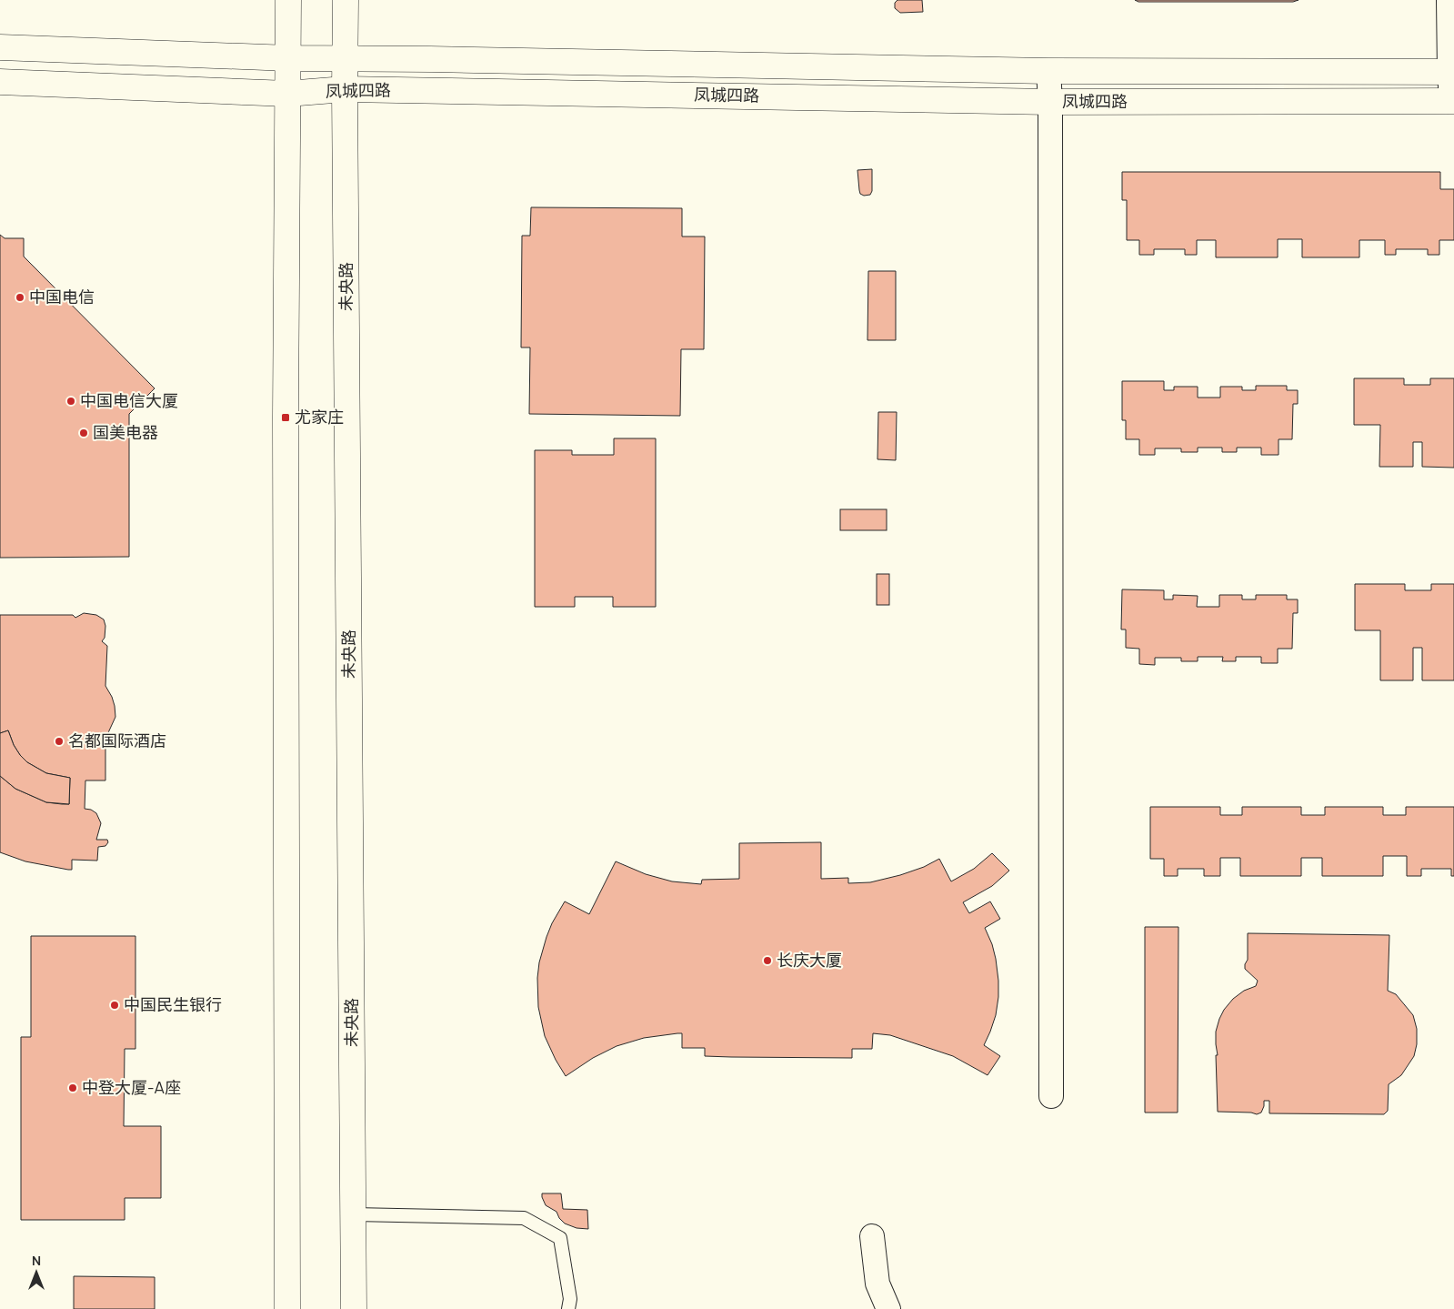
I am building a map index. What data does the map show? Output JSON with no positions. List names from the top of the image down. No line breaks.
{"streets":{"street":["凤城四路","未央路"]},"crossings":[["凤城四路","未央路"]],"places":{"other":["中国电信","中国电信大厦","国美电器","名都国际酒店","长庆大厦","中国民生银行","中登大厦-A座"],"transit":["尤家庄"]},"north":"top"}
